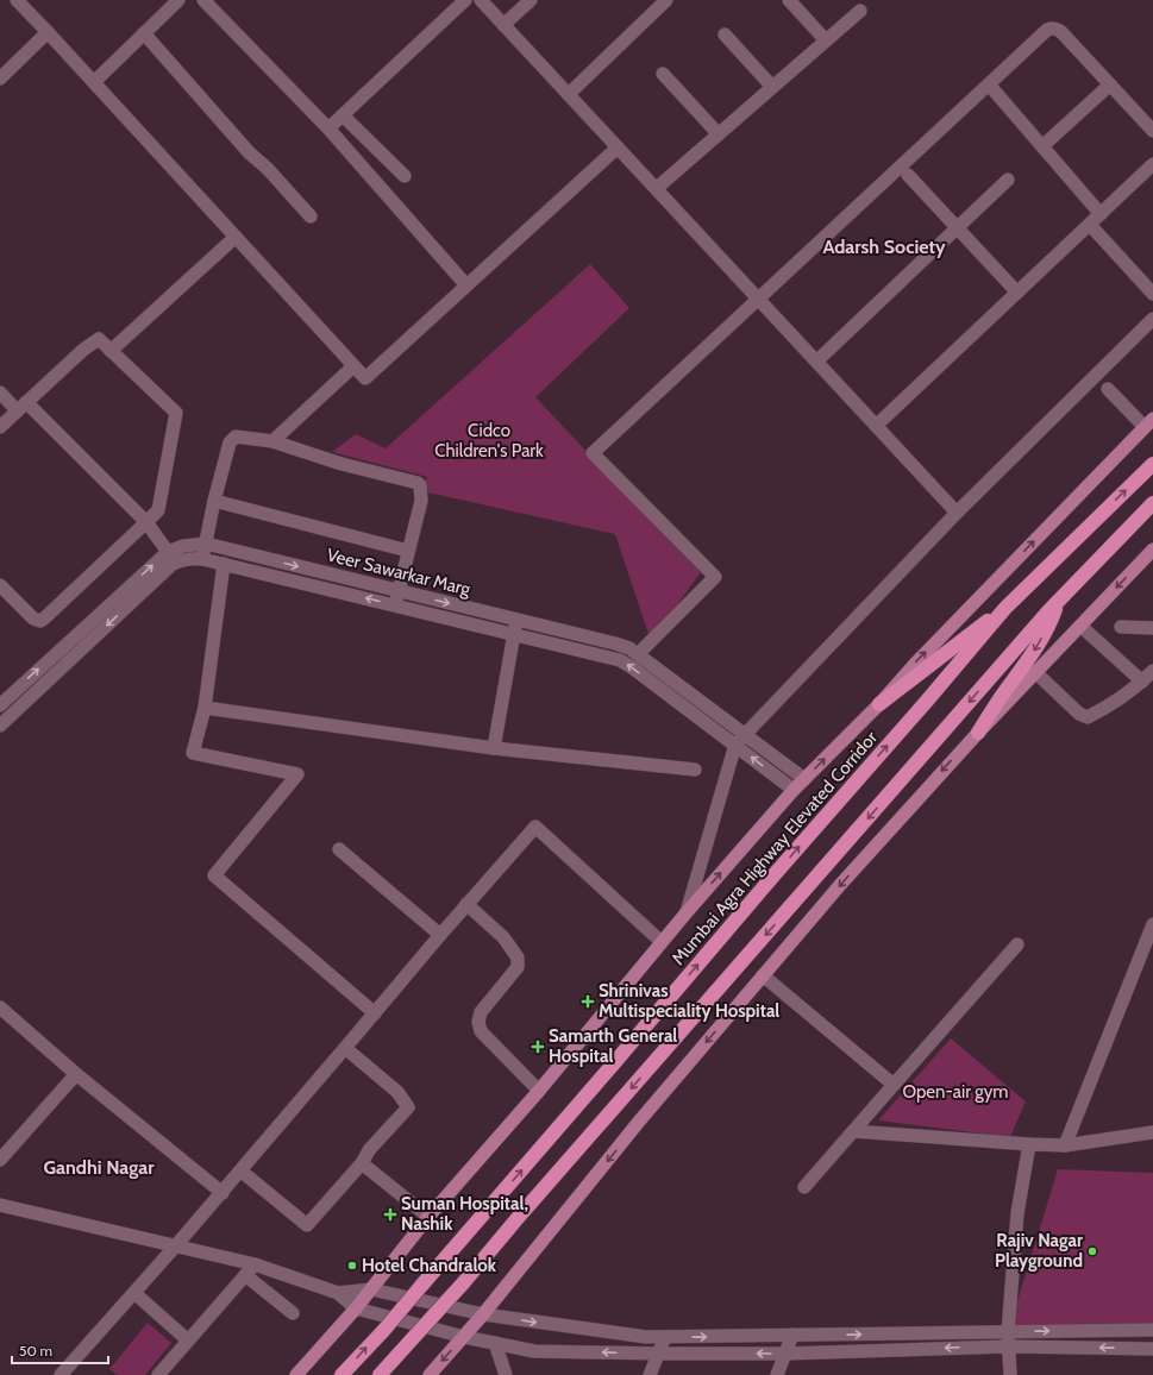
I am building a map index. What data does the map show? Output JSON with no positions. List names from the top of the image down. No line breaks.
{"streets":{"highway":["Mumbai Agra Highway Elevated Corridor"],"street":["Veer Sawarkar Marg"]},"districts":["Adarsh Society","Gandhi Nagar"],"parks":["Cidco Children's Park","Open-air gym"],"places":{"health":["Shrinivas Multispeciality Hospital","Samarth General Hospital","Suman Hospital, Nashik"],"other":["Rajiv Nagar Playground","Hotel Chandralok"]},"scale_bar":"50 m"}
